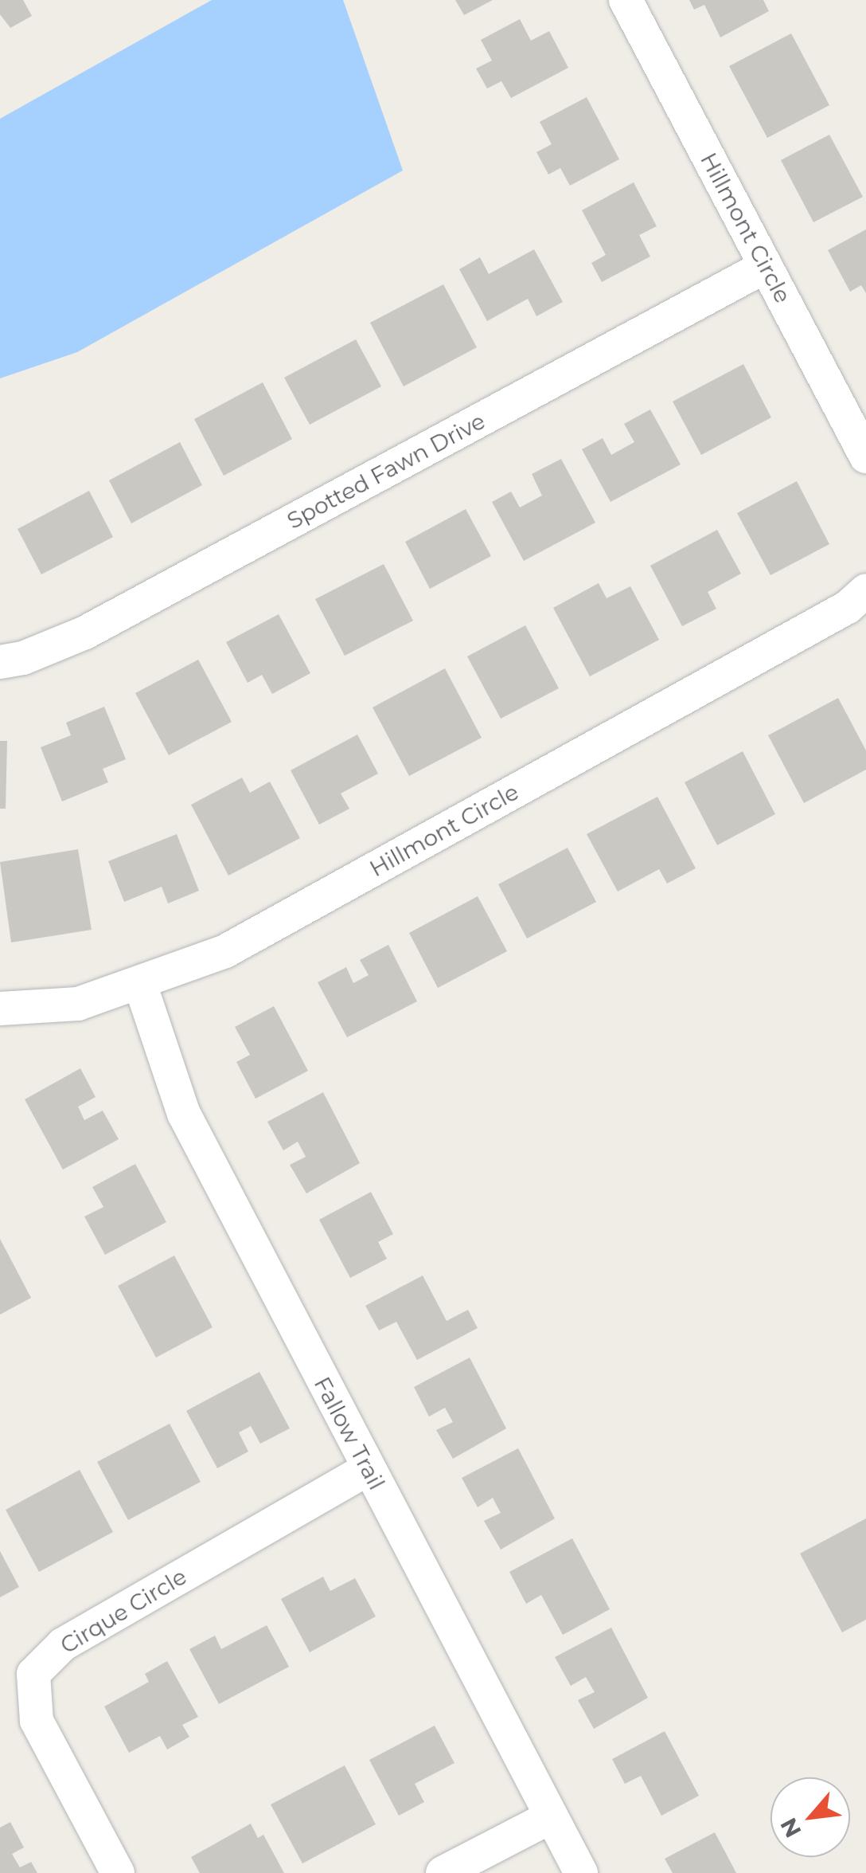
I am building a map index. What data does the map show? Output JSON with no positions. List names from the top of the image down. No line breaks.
{"streets":{"street":["Hillmont Circle","Spotted Fawn Drive","Fallow Trail","Cirque Circle"]},"crossings":[["Hillmont Circle","Spotted Fawn Drive"],["Hillmont Circle","Fallow Trail"],["Fallow Trail","Cirque Circle"]],"north":"bottom left"}
